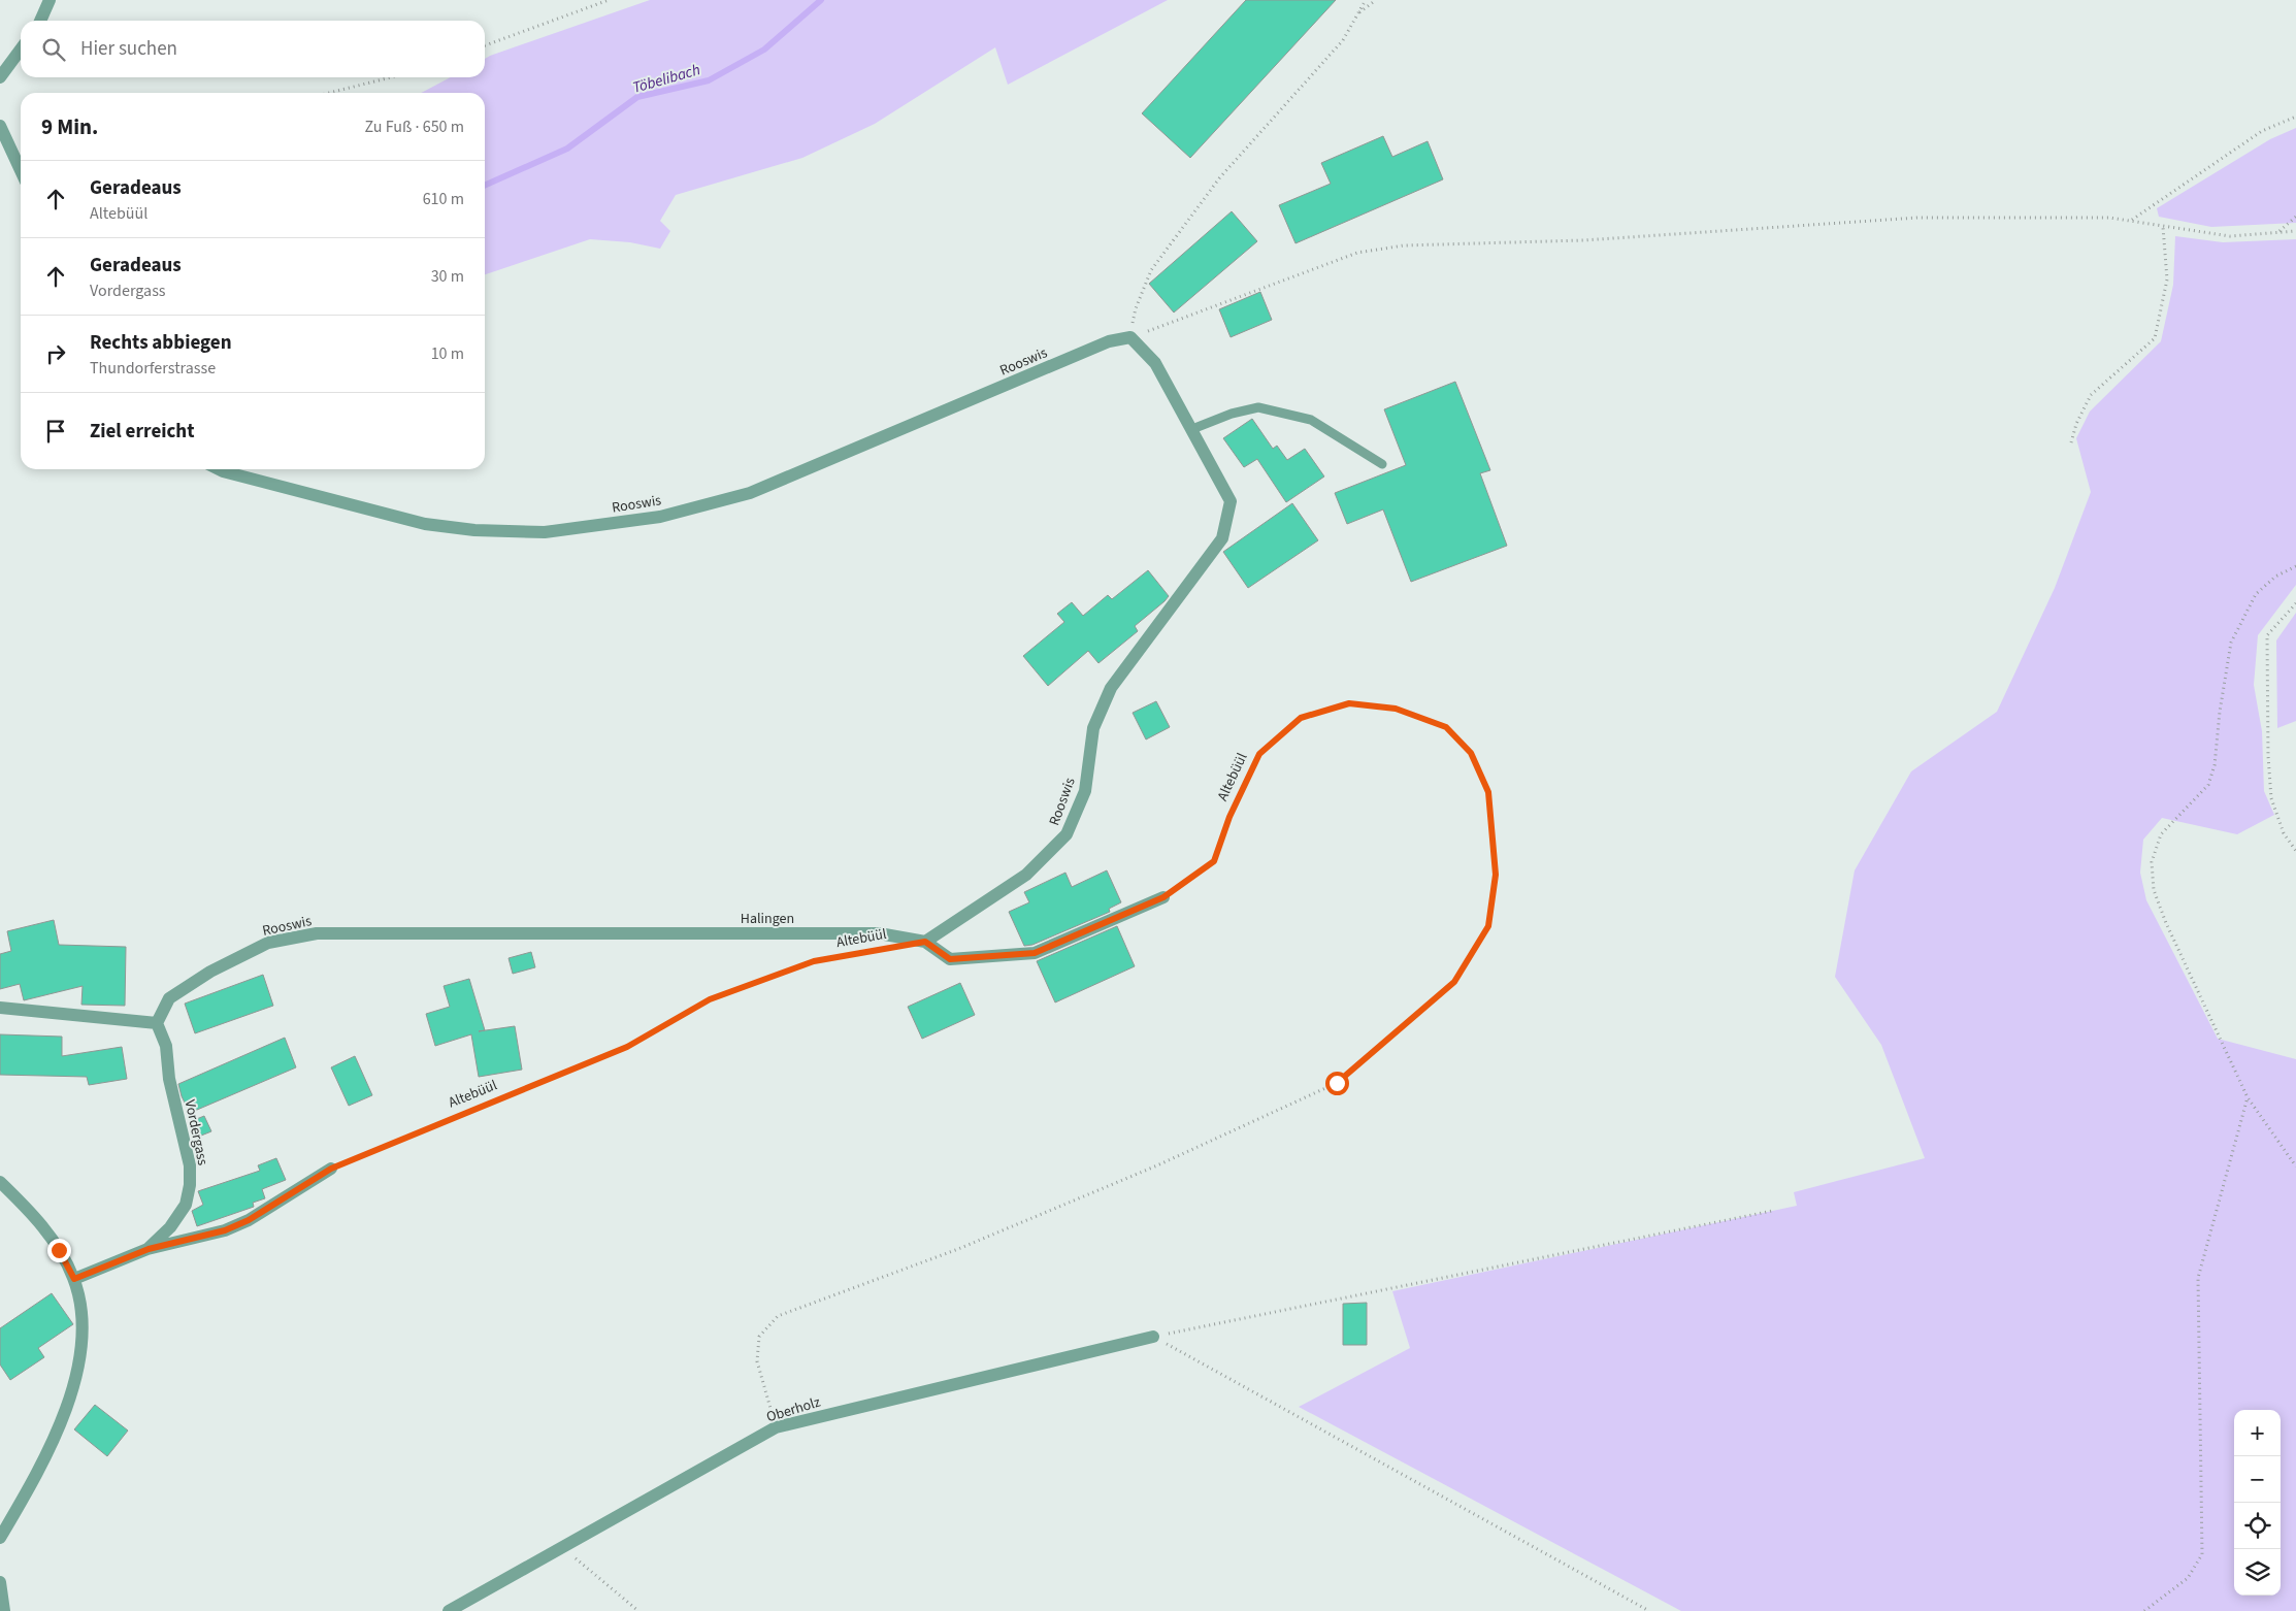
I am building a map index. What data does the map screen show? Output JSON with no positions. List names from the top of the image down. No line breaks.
{"streets":{"street":["Rooswis","Halingen","Vordergass","Oberholz"],"path":["Altebüül"]},"crossings":[["Rooswis","Halingen"],["Rooswis","Vordergass"],["Altebüül","Oberholz"]],"water":["Töbelibach"],"page":{"search":"Hier suchen","heading":["9 Min.","Zu Fuß · 650 m"],"list":[["Geradeaus","Altebüül","610 m"],["Geradeaus","Vordergass","30 m"],["Rechts abbiegen","Thundorferstrasse","10 m"],"Ziel erreicht"],"map_buttons":["+","−"]}}
